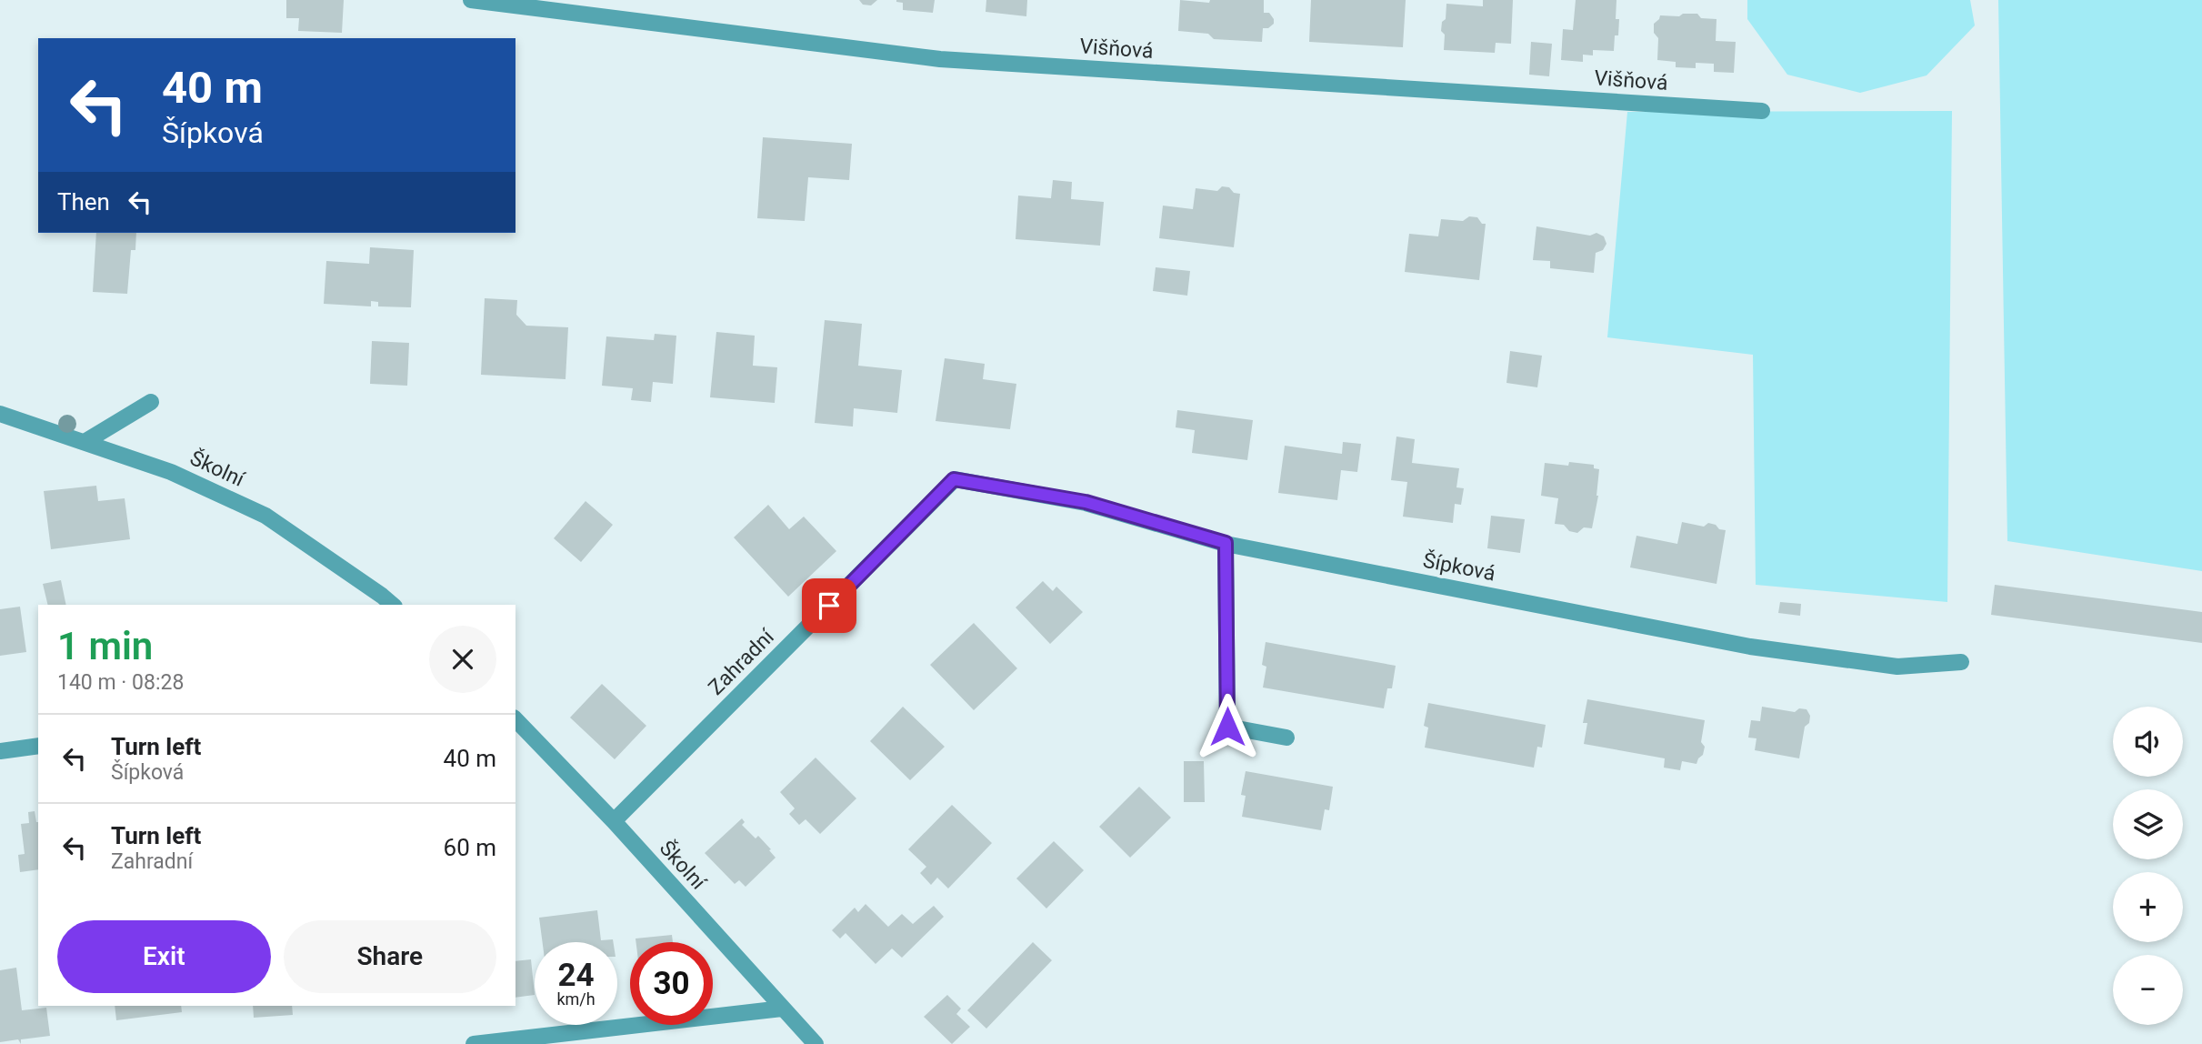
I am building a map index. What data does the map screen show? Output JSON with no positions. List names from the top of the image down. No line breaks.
{"streets":{"street":["Višňová","Školní","Šípková","Zahradní"]},"crossings":[["Školní","Zahradní"],["Šípková","Zahradní"]],"page":{"turn":["40 m","Šípková"],"then":"Then","heading":["1 min","140 m · 08:28"],"map_buttons":["+","−"],"list":[{"name":"Turn left","note":"Šípková","value":"40 m"},{"name":"Turn left","note":"Zahradní","value":"60 m"}],"buttons":["Exit","Share"],"speed":"24 km/h","limit":"30"}}
